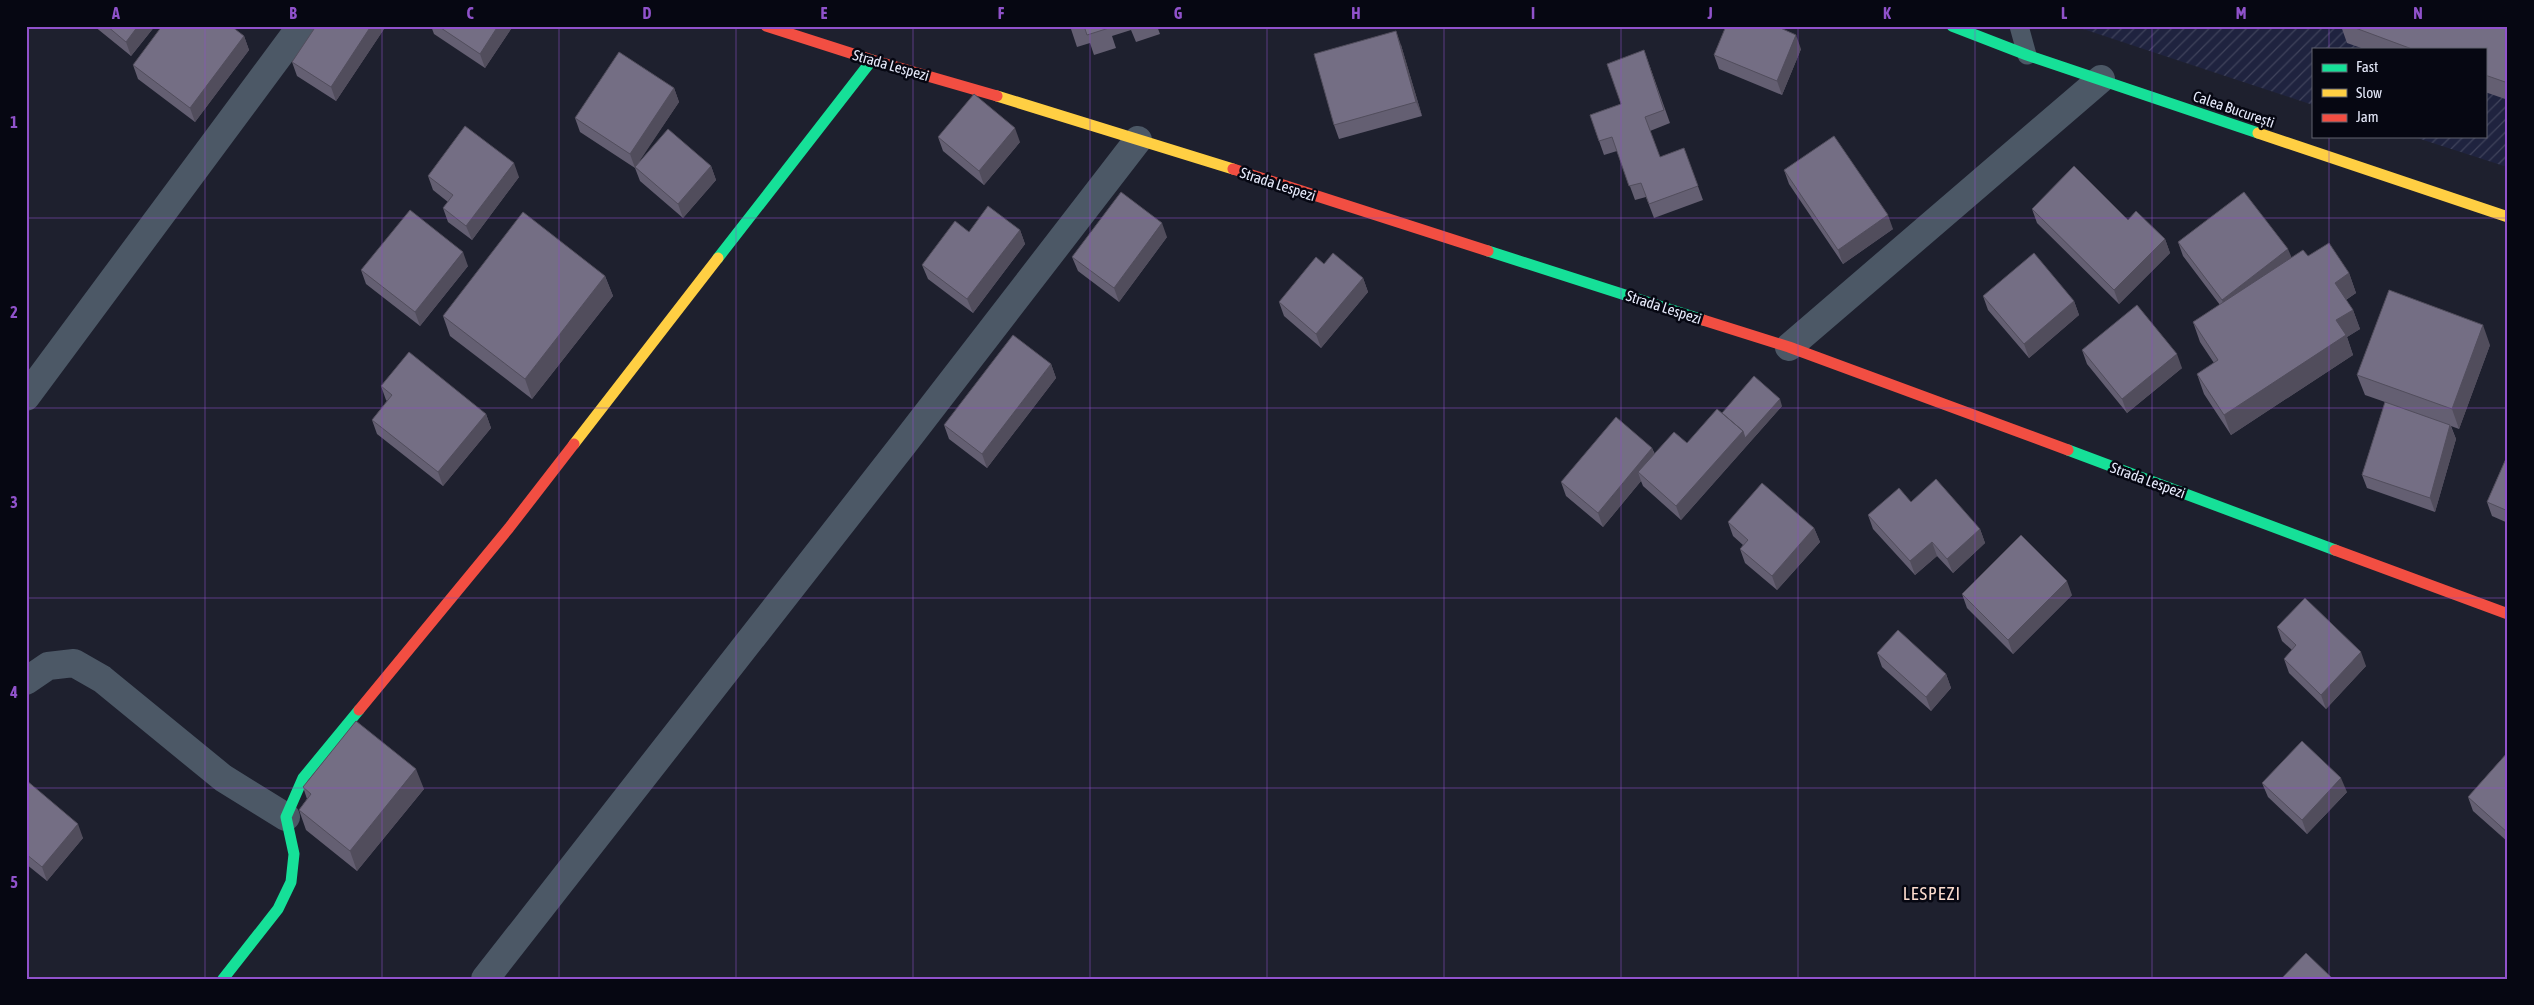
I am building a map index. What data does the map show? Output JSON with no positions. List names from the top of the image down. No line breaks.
{"streets":{"main road":["Strada Lespezi","Calea București"]},"districts":["LESPEZI"],"legend":["Fast","Slow","Jam"],"grid":{"columns":["A","B","C","D","E","F","G","H","I","J","K","L","M","N"],"rows":["1","2","3","4","5"]}}
